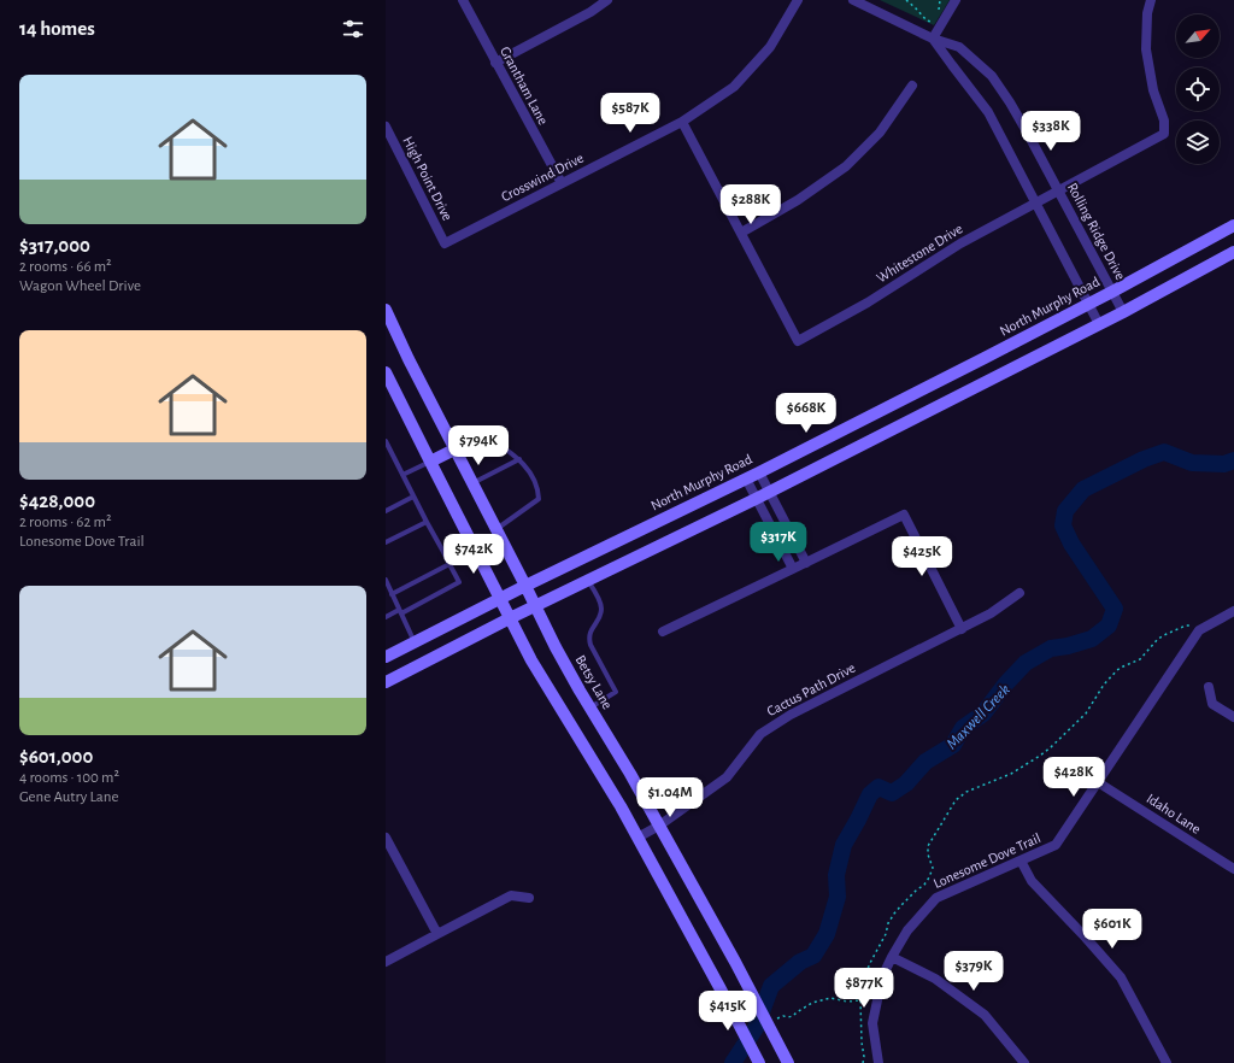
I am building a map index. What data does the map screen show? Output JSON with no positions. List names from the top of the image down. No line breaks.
{"streets":{"main road":["North Murphy Road","Betsy Lane"],"street":["Grantham Lane","Crosswind Drive","High Point Drive","Rolling Ridge Drive","Whitestone Drive","Cactus Path Drive","Idaho Lane","Lonesome Dove Trail"]},"crossings":[["Grantham Lane","Crosswind Drive"],["Crosswind Drive","High Point Drive"],["Rolling Ridge Drive","Whitestone Drive"],["Rolling Ridge Drive","North Murphy Road"],["North Murphy Road","Betsy Lane"],["Betsy Lane","Cactus Path Drive"],["Idaho Lane","Lonesome Dove Trail"]],"water":["Maxwell Creek"],"north":"top right","page":{"heading":"14 homes","list":[{"name":"$317,000","note":"2 rooms · 66 m² · Wagon Wheel Drive"},{"name":"$428,000","note":"2 rooms · 62 m² · Lonesome Dove Trail"},{"name":"$601,000","note":"4 rooms · 100 m² · Gene Autry Lane"}],"price":["$587K","$338K","$288K","$668K","$794K","$317K","$742K","$425K","$428K","$1.04M","$601K","$379K","$877K","$415K"]}}
